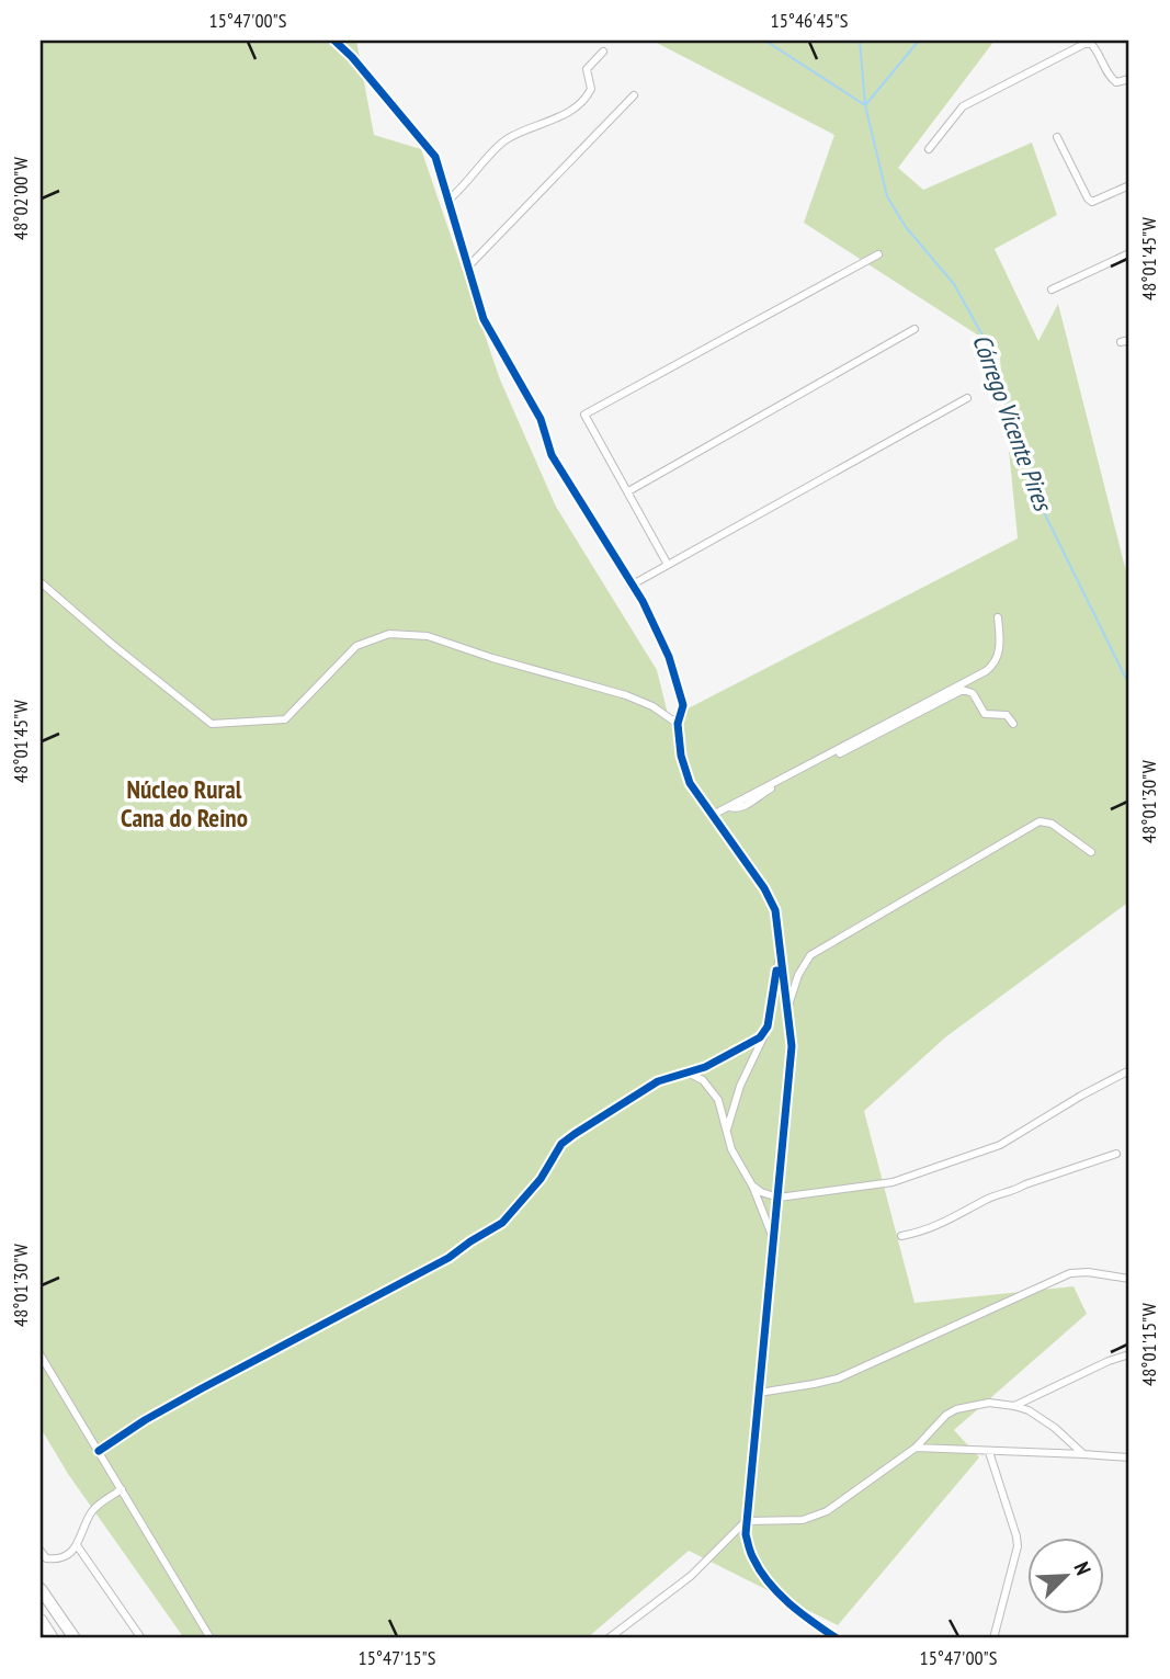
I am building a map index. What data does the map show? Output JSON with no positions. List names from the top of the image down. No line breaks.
{"districts":["Núcleo Rural Cana do Reino"],"water":["Córrego Vicente Pires"],"north":"top right","coordinates":["15°47'00\"S","15°46'45\"S","48°02'00\"W","48°01'45\"W","48°01'30\"W","48°01'15\"W","15°47'15\"S"]}
